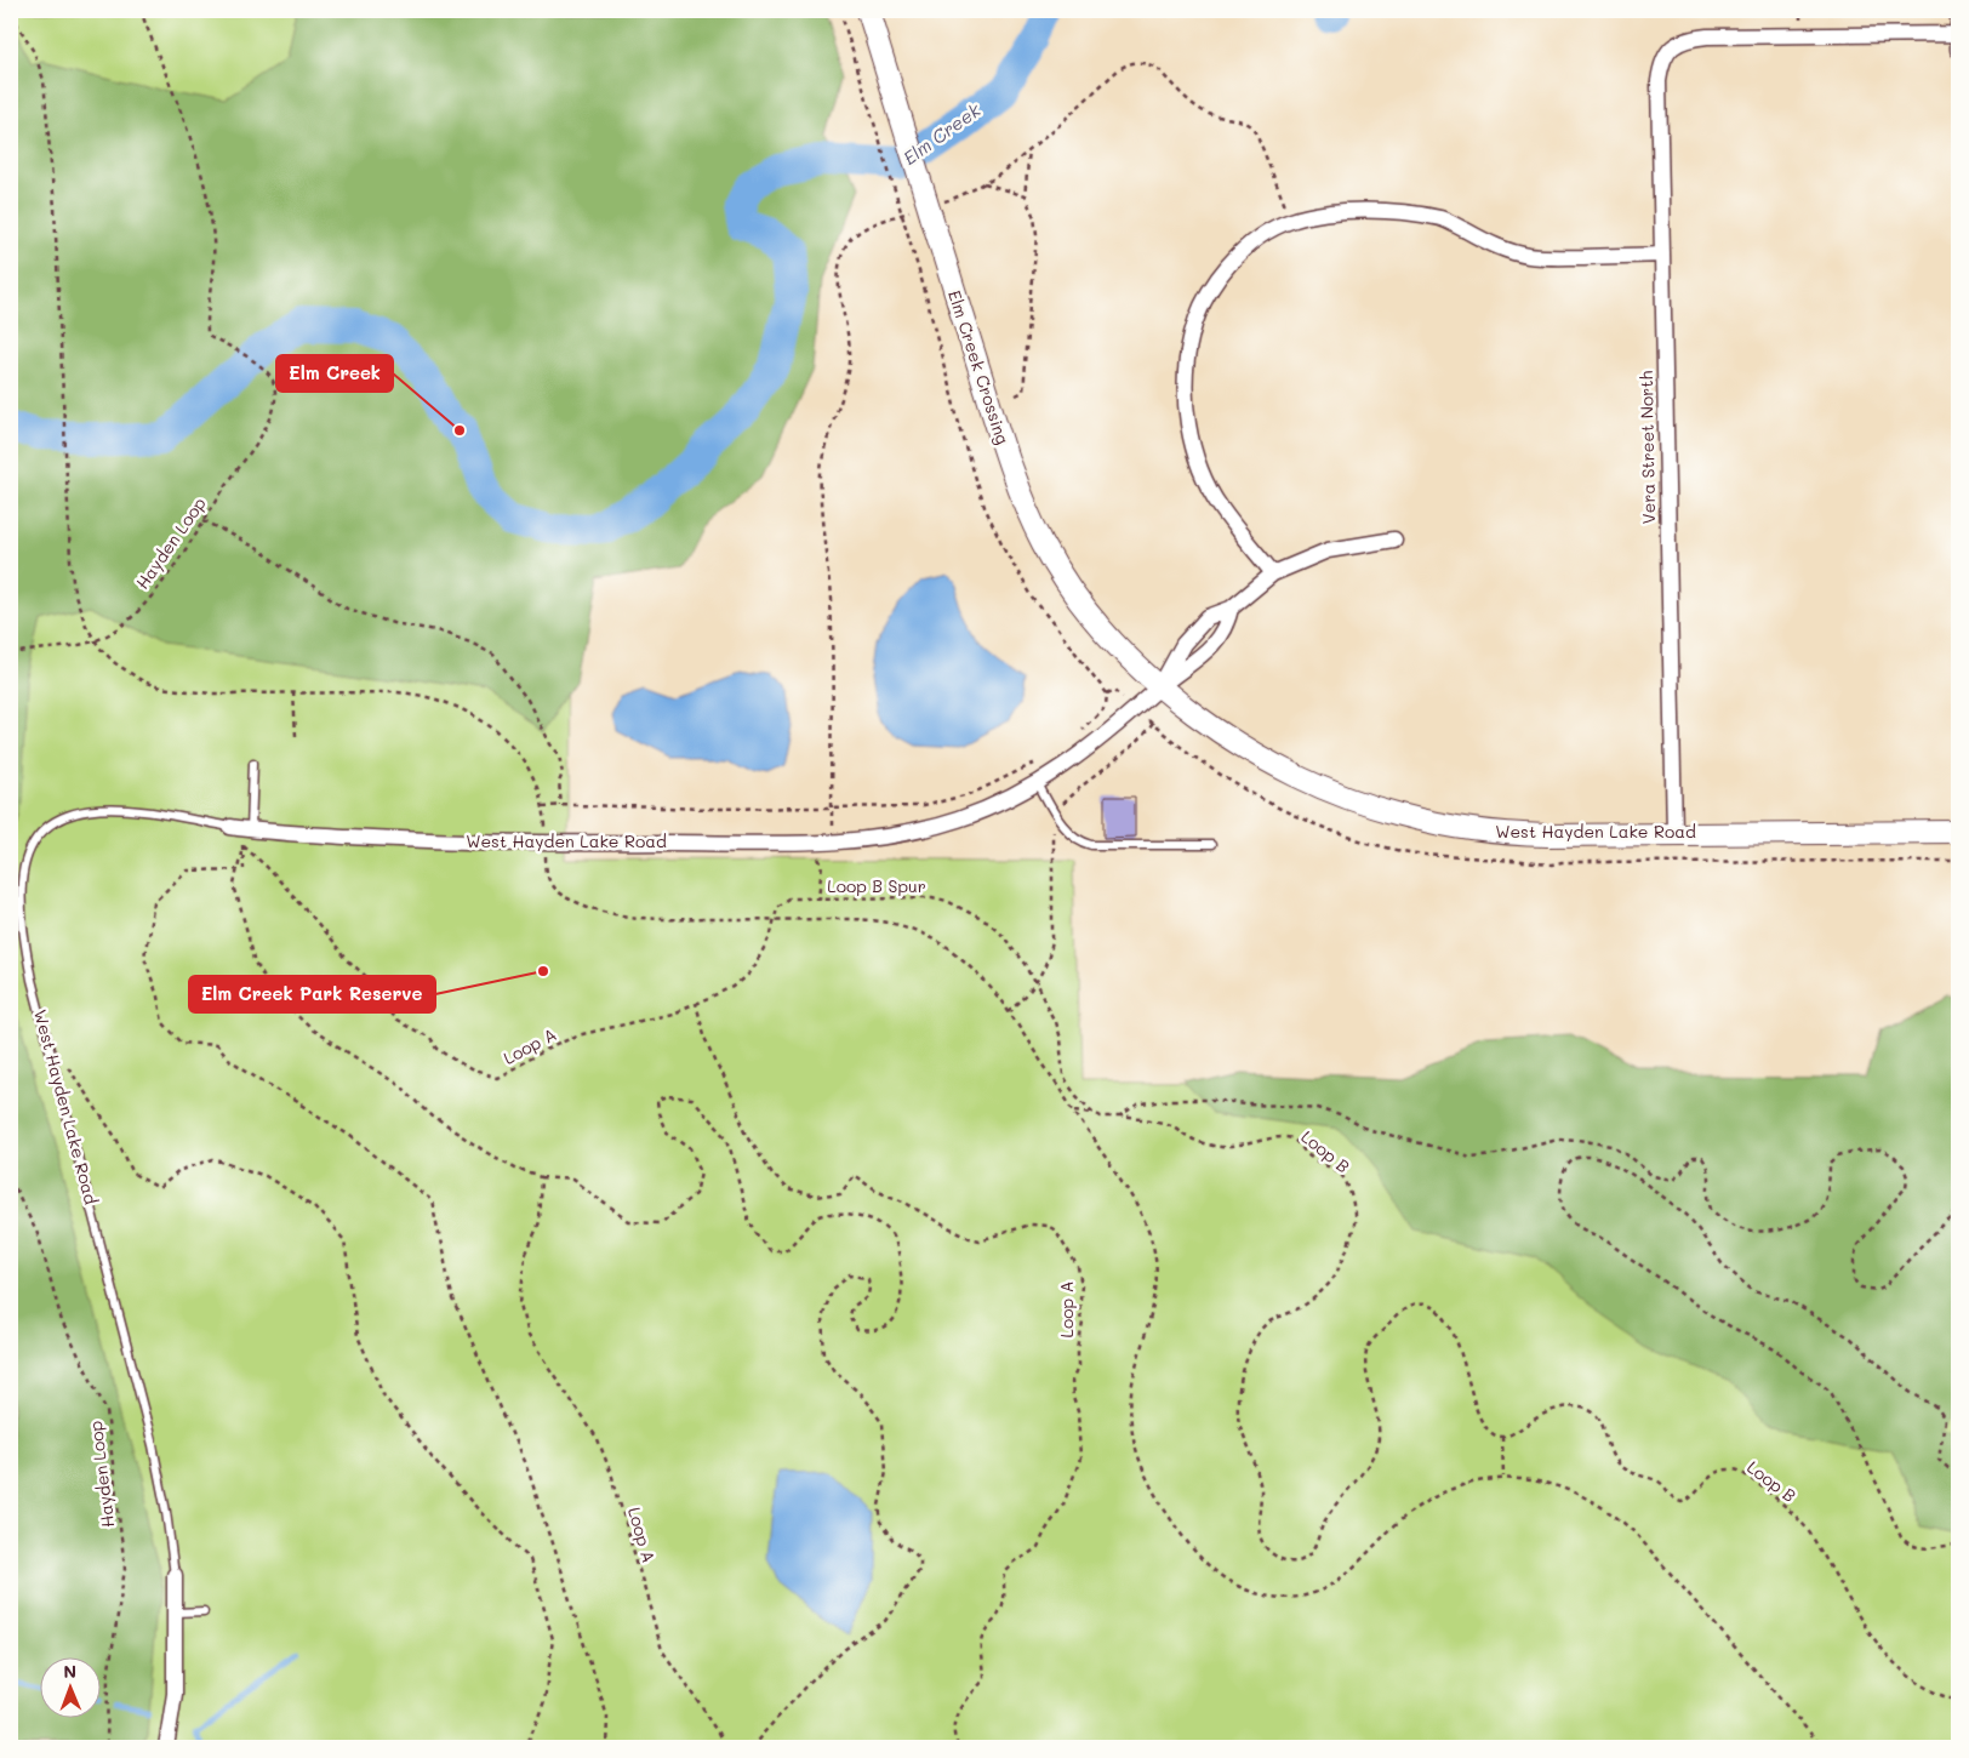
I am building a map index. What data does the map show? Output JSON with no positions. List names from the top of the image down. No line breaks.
{"streets":{"main road":["Elm Creek Crossing","West Hayden Lake Road"],"street":["Vera Street North"],"path":["Hayden Loop","Loop B Spur","Loop A","Loop B"]},"crossings":[["Elm Creek Crossing","West Hayden Lake Road"],["Vera Street North","West Hayden Lake Road"]],"water":["Elm Creek"],"places":["Elm Creek","Elm Creek Park Reserve"],"north":"top"}
